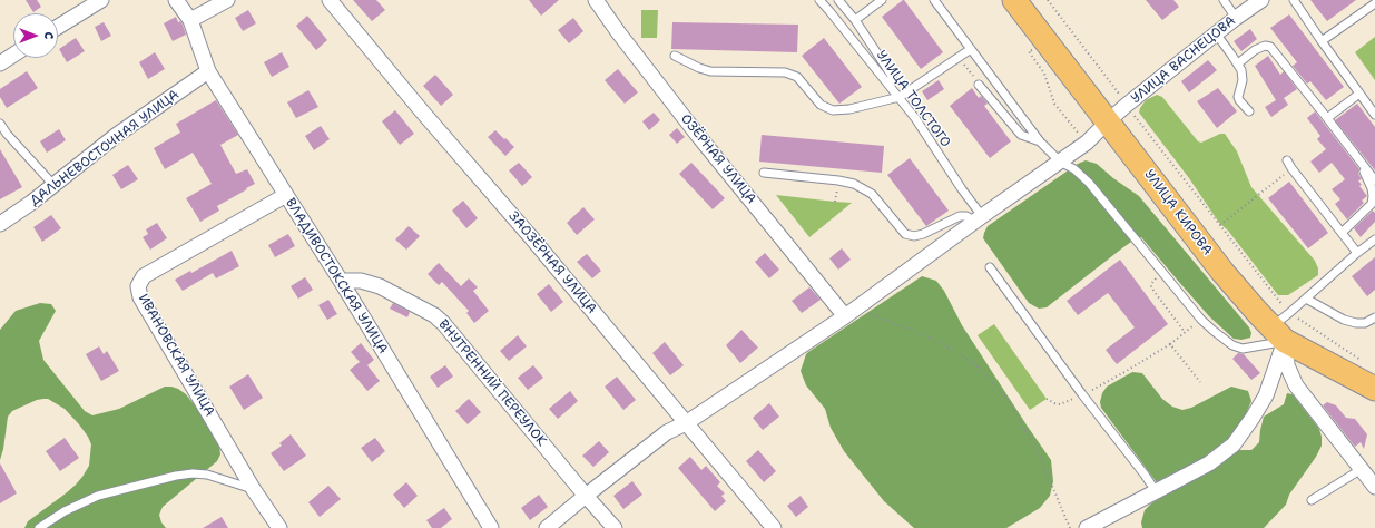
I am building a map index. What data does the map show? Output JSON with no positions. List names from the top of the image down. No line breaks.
{"streets":{"main road":["УЛИЦА КИРОВА"],"street":["УЛИЦА ВАСНЕЦОВА","ДАЛЬНЕВОСТОЧНАЯ УЛИЦА","ОЗЁРНАЯ УЛИЦА","ЗАОЗЁРНАЯ УЛИЦА","ВЛАДИВОСТОКСКАЯ УЛИЦА","ИВАНОВСКАЯ УЛИЦА","ВНУТРЕННИЙ ПЕРЕУЛОК"],"lane":["УЛИЦА ТОЛСТОГО"]},"crossings":[["УЛИЦА ВАСНЕЦОВА","УЛИЦА ТОЛСТОГО"],["УЛИЦА ВАСНЕЦОВА","ОЗЁРНАЯ УЛИЦА"],["УЛИЦА ВАСНЕЦОВА","УЛИЦА КИРОВА"],["УЛИЦА ВАСНЕЦОВА","ЗАОЗЁРНАЯ УЛИЦА"],["УЛИЦА ВАСНЕЦОВА","ВНУТРЕННИЙ ПЕРЕУЛОК"],["ДАЛЬНЕВОСТОЧНАЯ УЛИЦА","ВЛАДИВОСТОКСКАЯ УЛИЦА"],["ВЛАДИВОСТОКСКАЯ УЛИЦА","ИВАНОВСКАЯ УЛИЦА"],["ВЛАДИВОСТОКСКАЯ УЛИЦА","ВНУТРЕННИЙ ПЕРЕУЛОК"]],"north":"right"}
